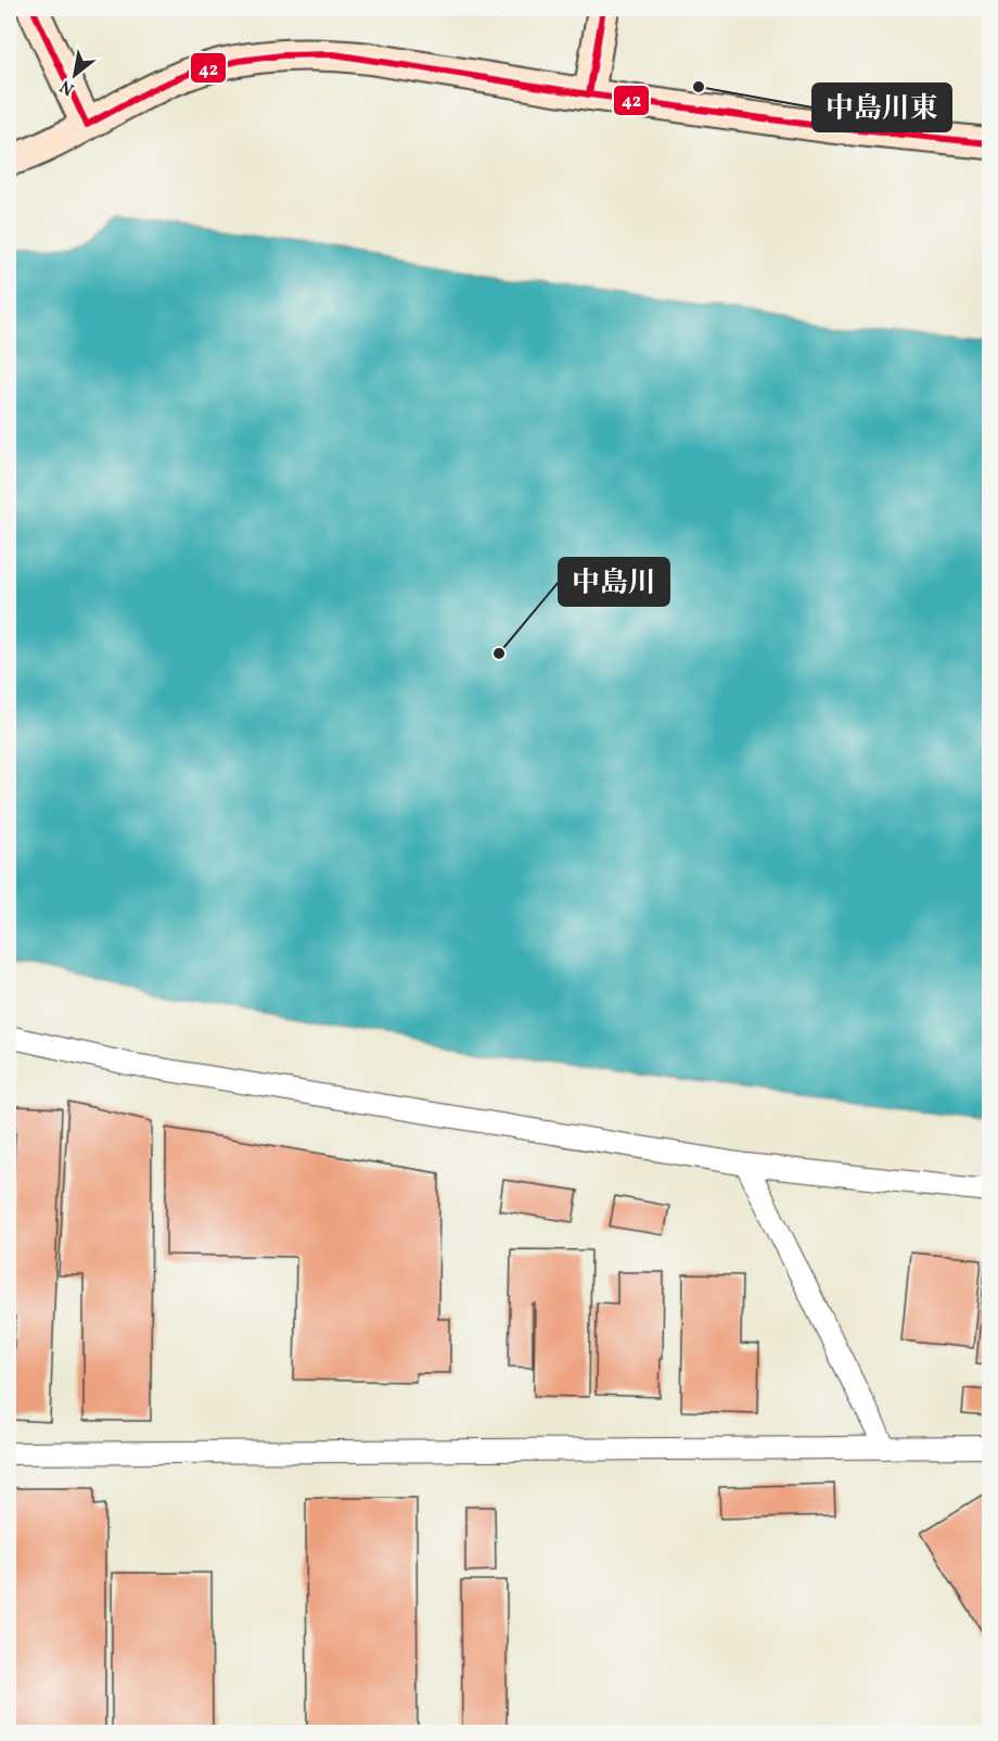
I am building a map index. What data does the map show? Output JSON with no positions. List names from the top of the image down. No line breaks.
{"places":["中島川東","中島川"],"lines":["transit line 42"],"north":"bottom left"}
